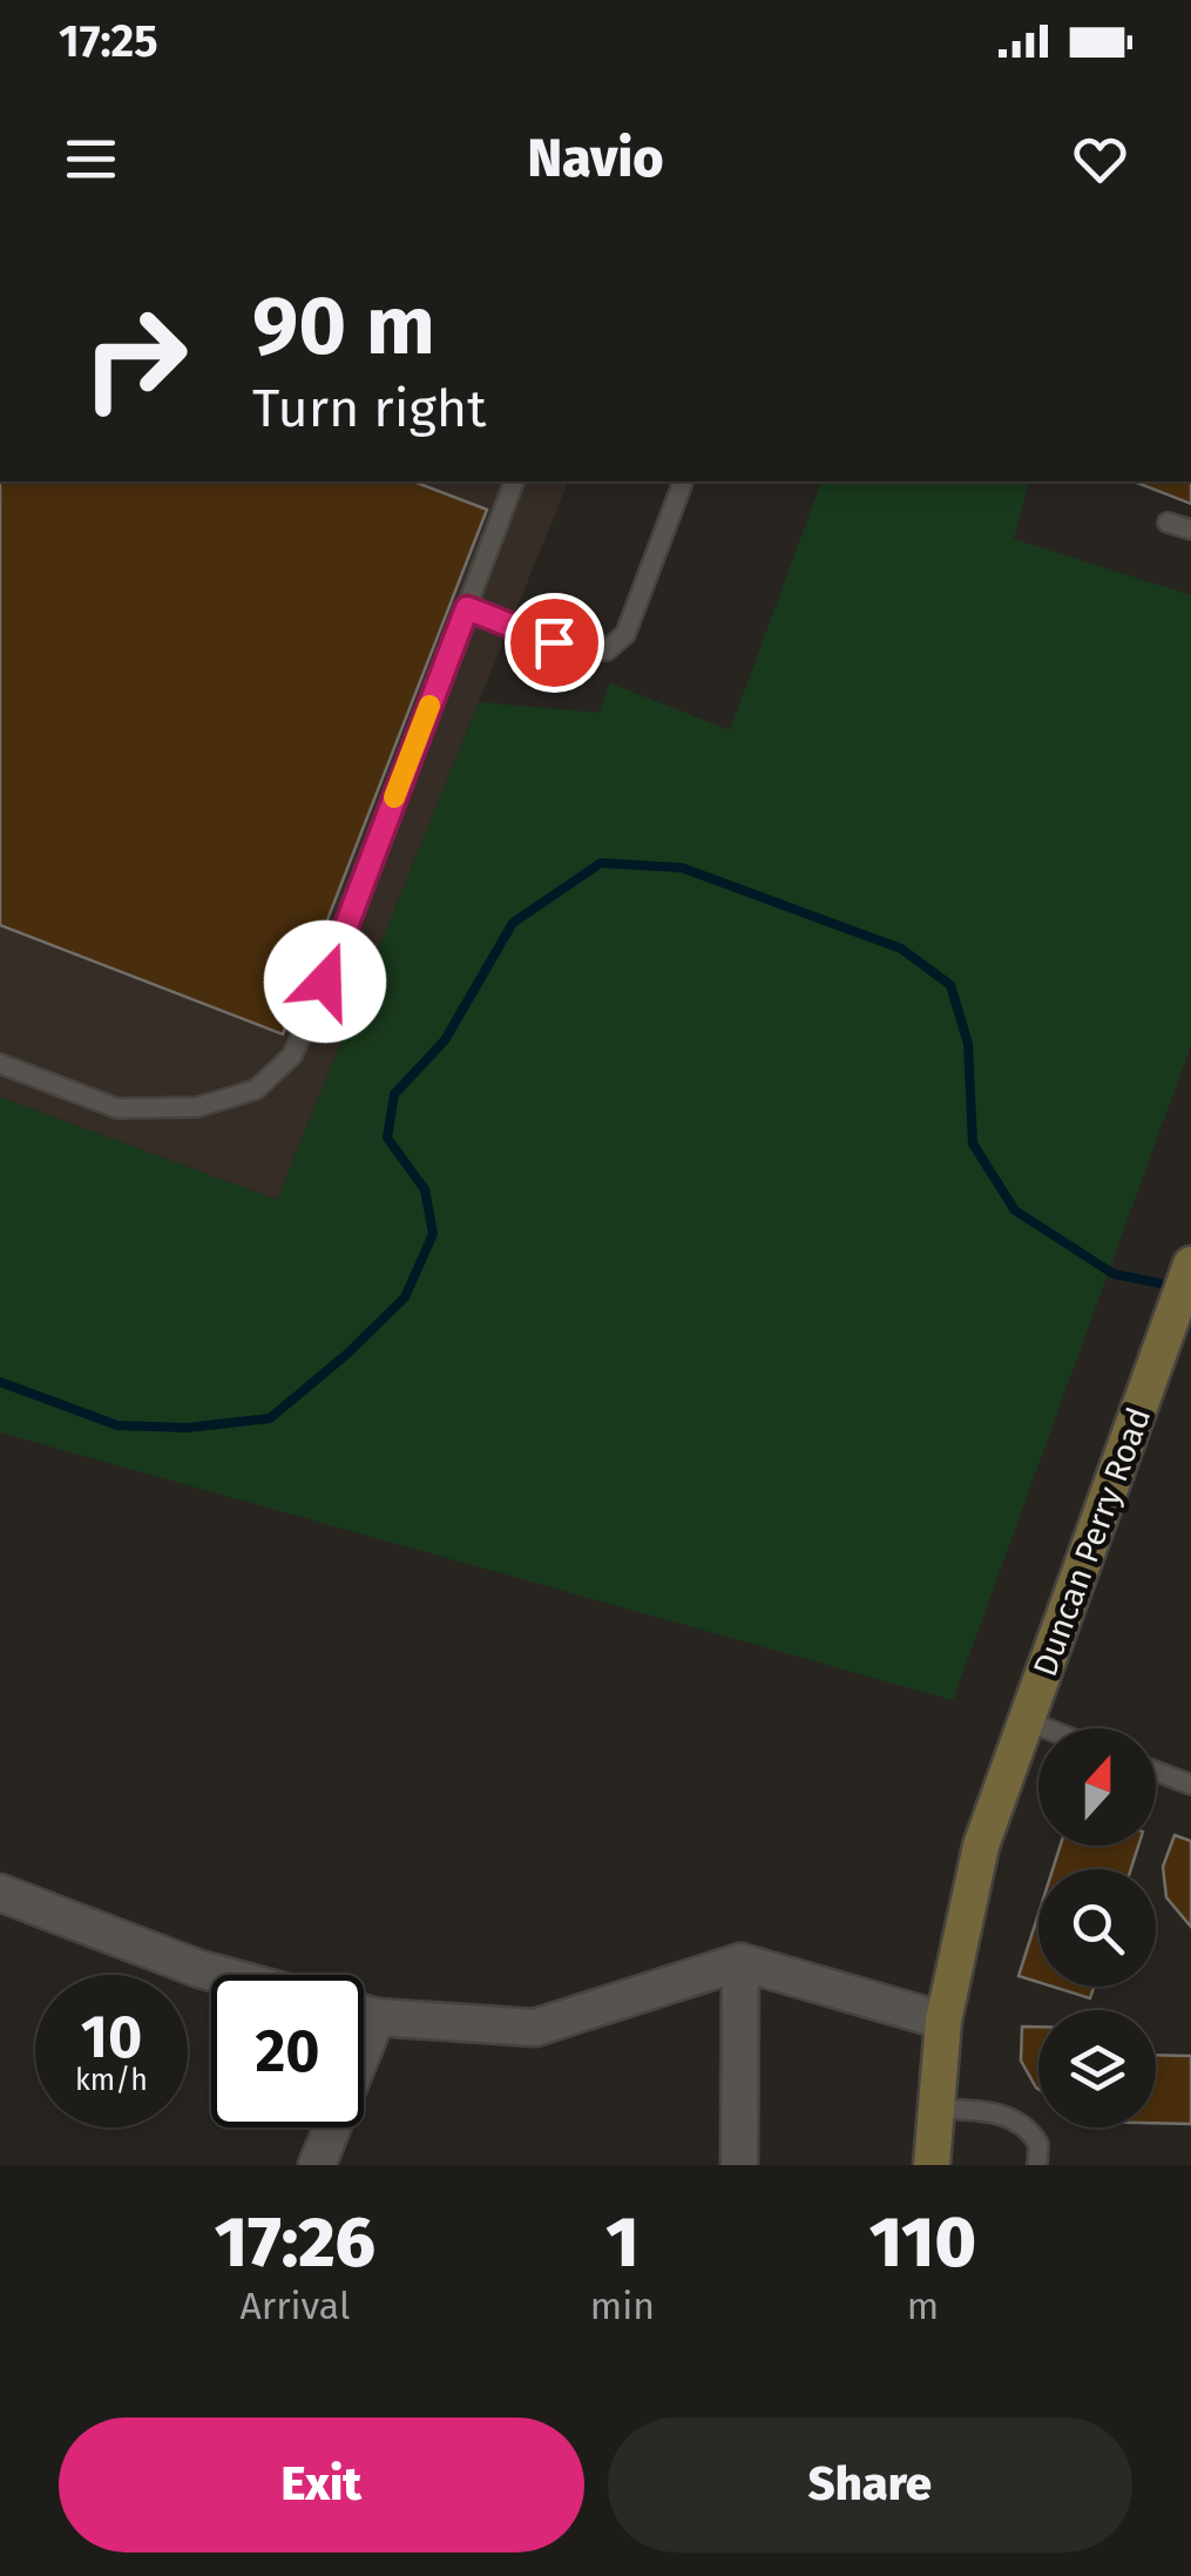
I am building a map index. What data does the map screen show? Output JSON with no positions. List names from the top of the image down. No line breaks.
{"streets":{"street":["Duncan Perry Road"]},"north":"top","page":{"status":"17:25","header":"Navio","turn":["90 m","Turn right"],"speed":"10 km/h","limit":"20","eta":["17:26","Arrival","1","min","110","m"],"buttons":["Exit","Share"]}}
